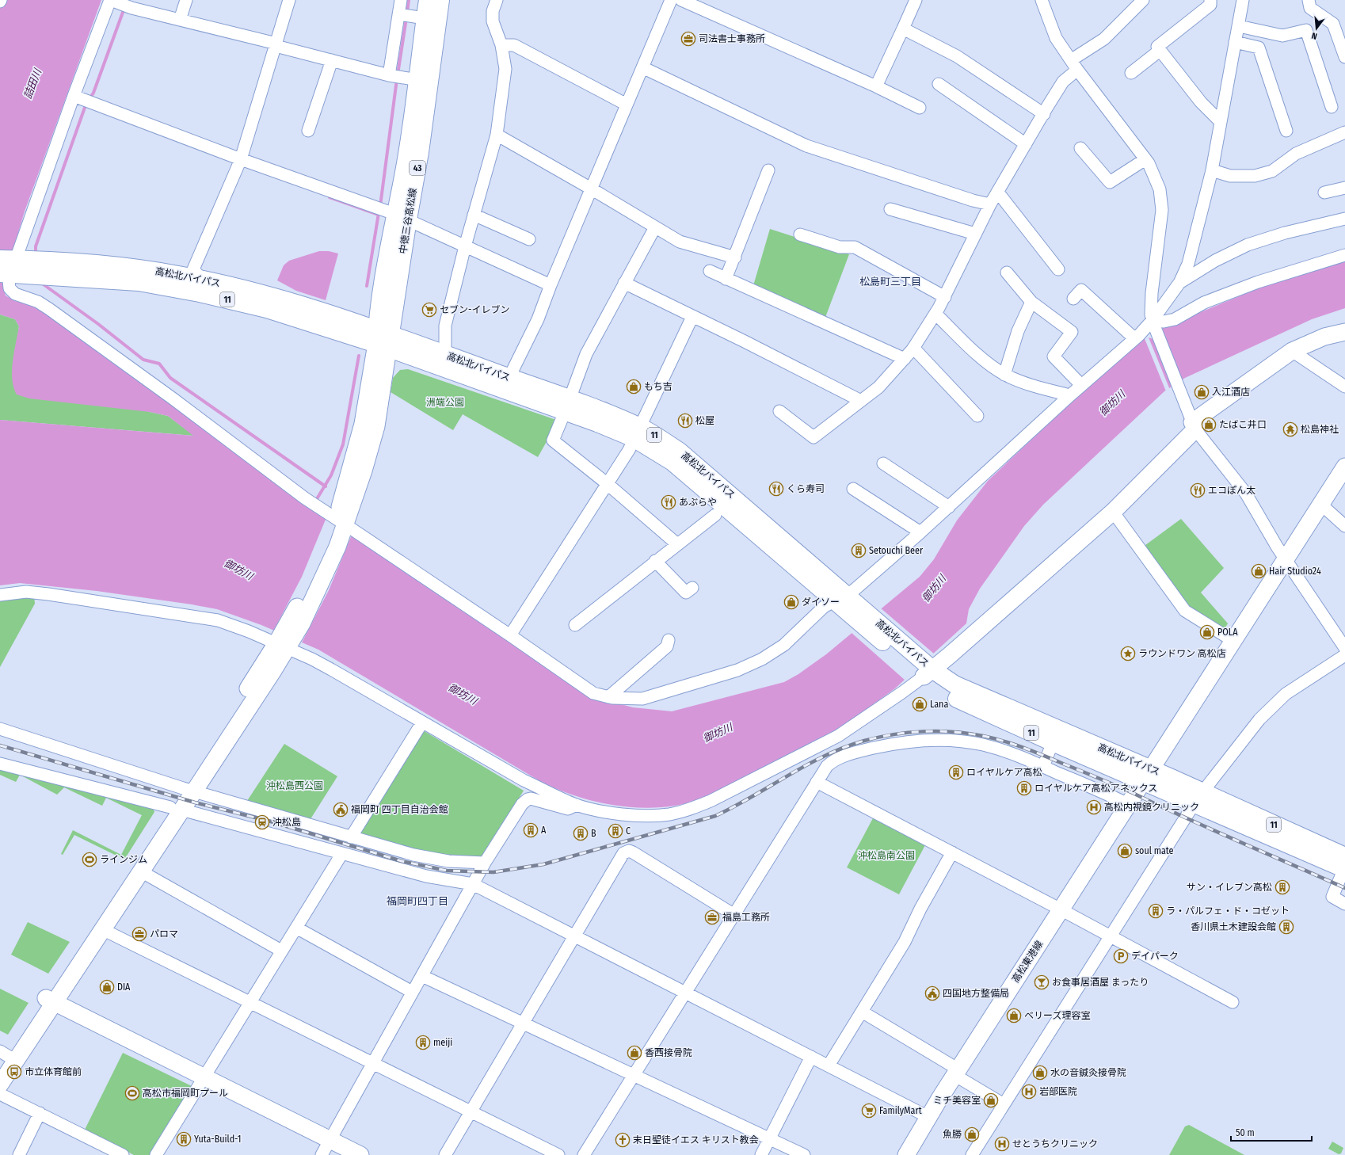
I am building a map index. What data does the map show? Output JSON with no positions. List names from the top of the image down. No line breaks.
{"streets":{"main road":["43","中徳三谷高松線","高松北バイパス","11"],"street":["高松東港線"]},"crossings":[["中徳三谷高松線","高松北バイパス"],["高松北バイパス","高松東港線"]],"districts":["松島町三丁目","福岡町四丁目"],"water":["詰田川","御坊川"],"parks":["洲端公園","沖松島西公園","沖松島南公園"],"places":{"office":["司法書士事務所","福島工務所","パロマ"],"supermarket":["セブン-イレブン","FamilyMart"],"shop":["もち吉","入江酒店","たばこ井口","Hair Studio24","ダイソー","POLA","Lana","soul mate","DIA","ベリーズ理容室","香西接骨院","水の音鍼灸接骨院","ミチ美容室","魚勝"],"restaurant":["松屋","くら寿司","エコぽん太","あぶらや"],"temple":["松島神社"],"building":["Setouchi Beer","ロイヤルケア高松","ロイヤルケア高松アネックス","A","C","B","サン・イレブン高松","ラ・パルフェ・ド・コゼット","香川県土木建設会館","meiji","Yuta-Build-1"],"place":["ラウンドワン 高松店"],"hospital":["高松内視鏡クリニック","岩部医院","せとうちクリニック"],"public building":["福岡町 四丁目自治会館","四国地方整備局"],"station":["沖松島"],"sports":["ラインジム","高松市福岡町プール"],"parking":["デイパーク"],"bar":["お食事居酒屋 まったり"],"bus stop":["市立体育館前"],"church":["末日聖徒イエス キリスト教会"]},"scale_bar":"50 m","north":"bottom"}
